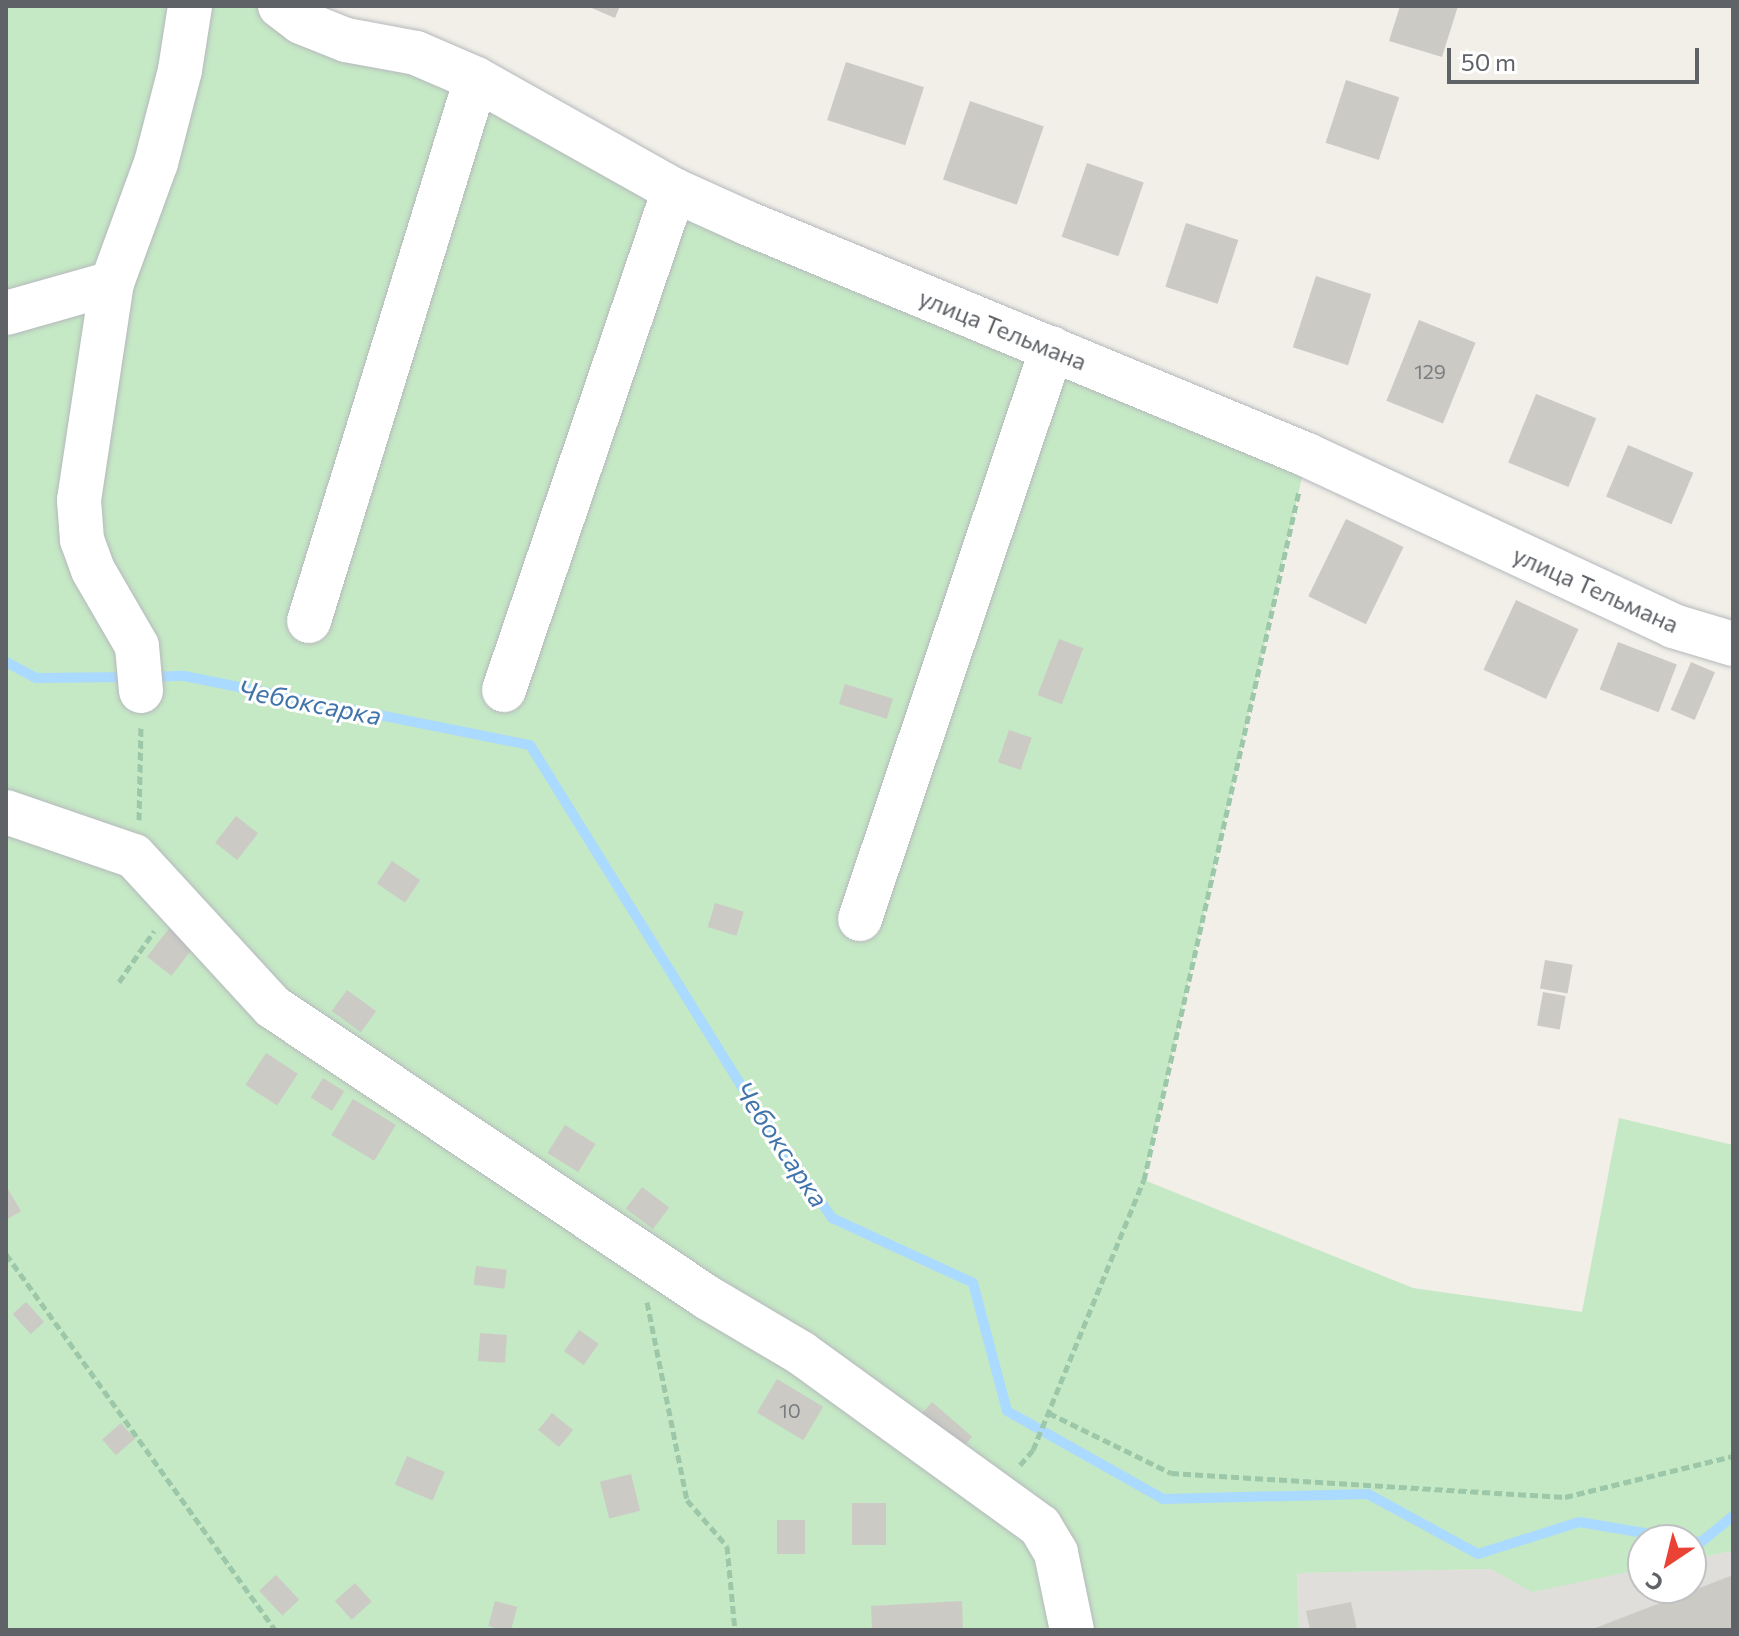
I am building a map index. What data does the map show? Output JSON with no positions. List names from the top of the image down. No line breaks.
{"streets":{"street":["улица Тельмана"]},"water":["Чебоксарка"],"house_numbers":["129","10"],"scale_bar":"50 m","north":"bottom left"}
